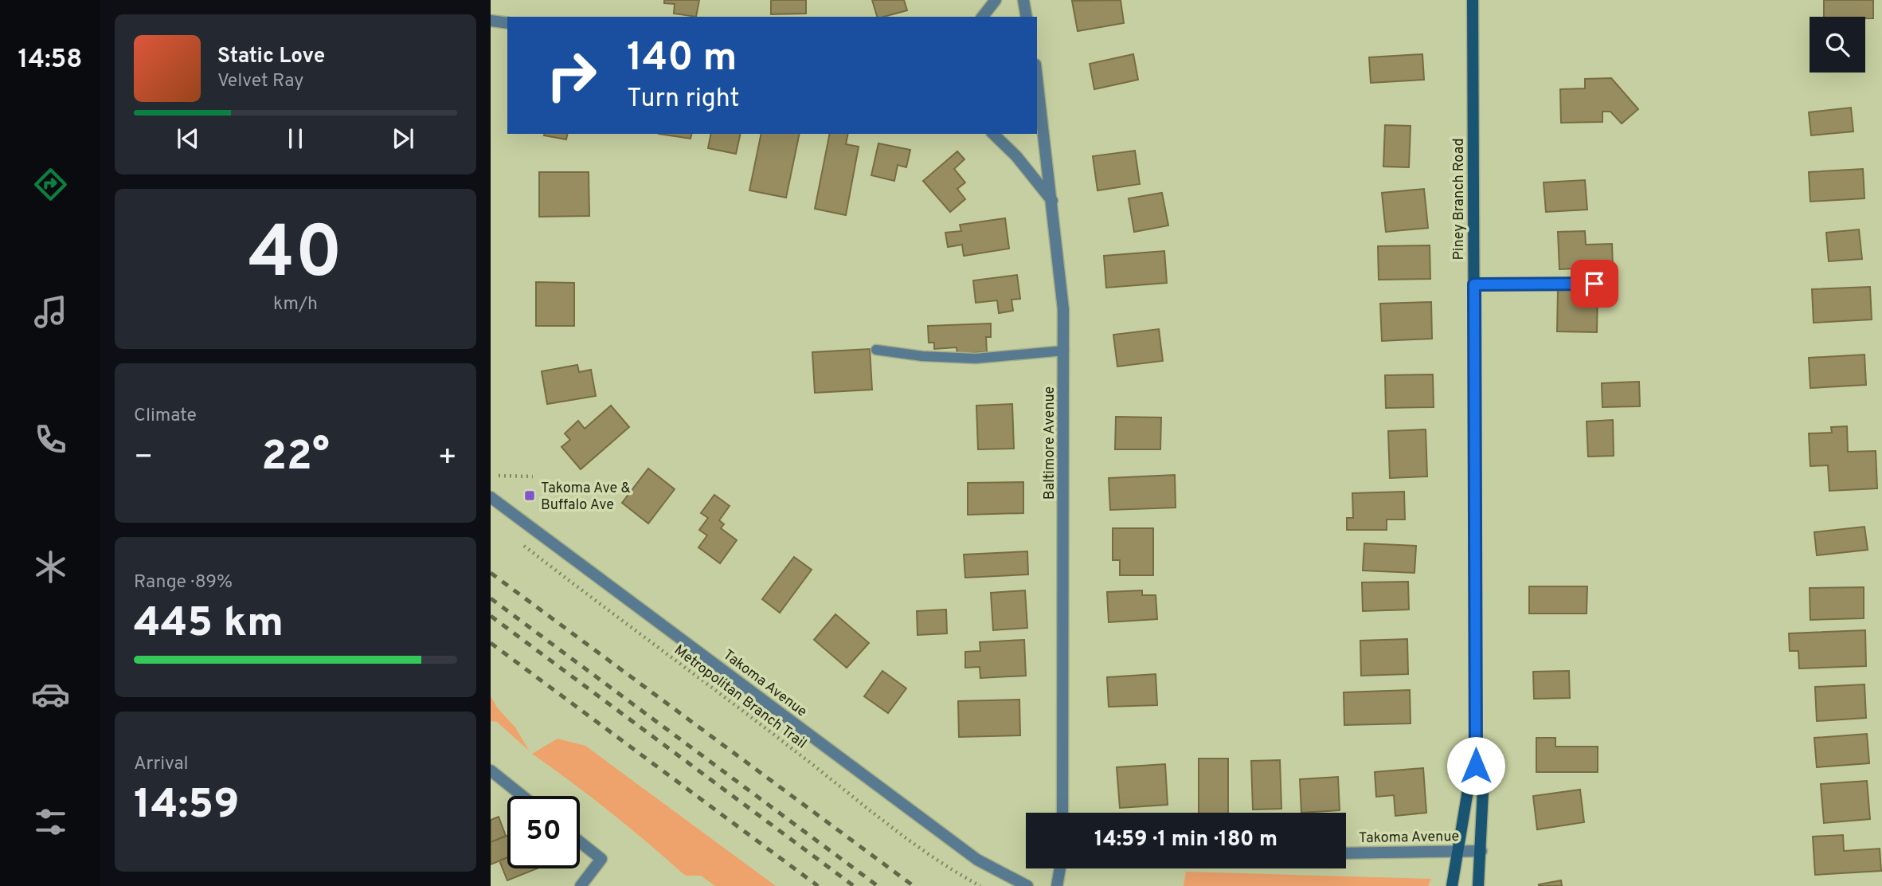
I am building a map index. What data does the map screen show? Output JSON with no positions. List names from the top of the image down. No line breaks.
{"streets":{"main road":["Piney Branch Road"],"street":["Baltimore Avenue","Takoma Avenue"],"path":["Metropolitan Branch Trail"]},"places":{"transit":["Takoma Ave & Buffalo Ave"]},"page":{"tabs":"14:58","turn":["140 m","Turn right"],"song":["Static Love","Velvet Ray"],"tile":[["40","km/h"],"Climate",["Range · 89%","445 km"],["Arrival","14:59"]],"heat":["−","22°","+"],"limit":"50","trip":"14:59 · 1 min · 180 m"}}
